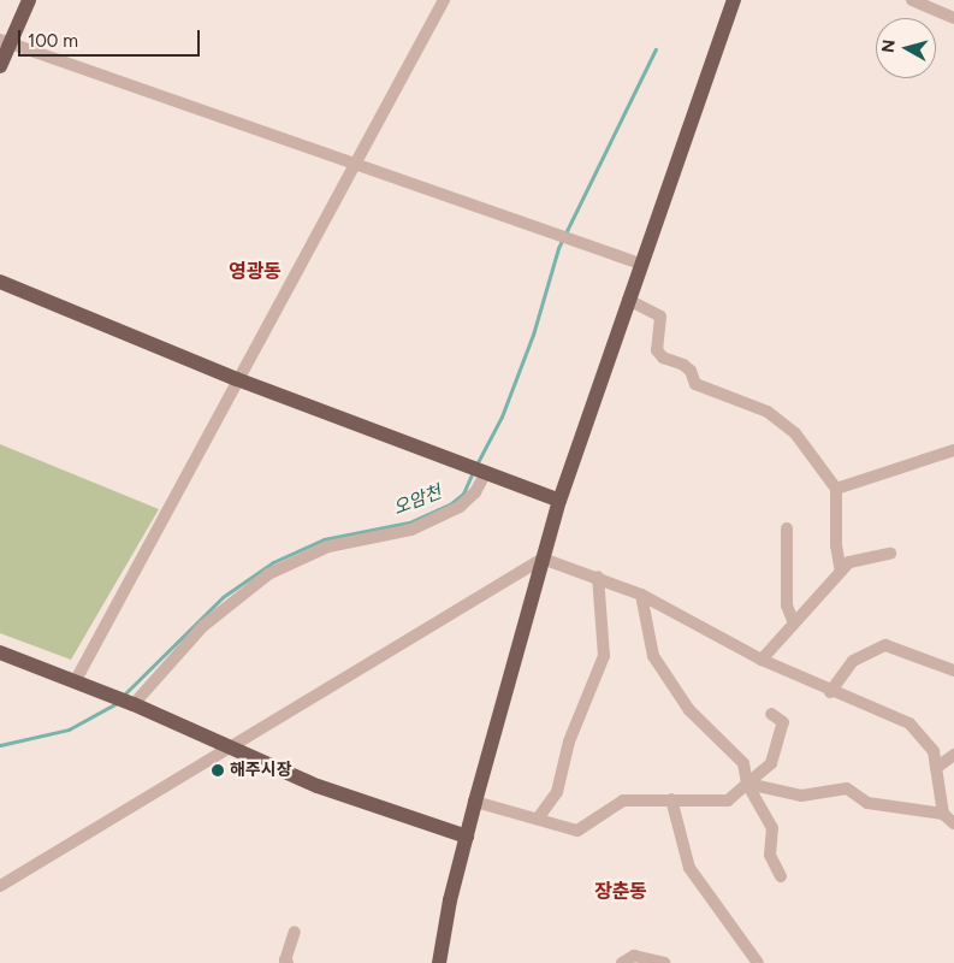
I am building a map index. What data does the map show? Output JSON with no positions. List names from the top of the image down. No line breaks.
{"districts":["영광동","장춘동"],"water":["오암천"],"places":["해주시장"],"scale_bar":"100 m","north":"left"}
